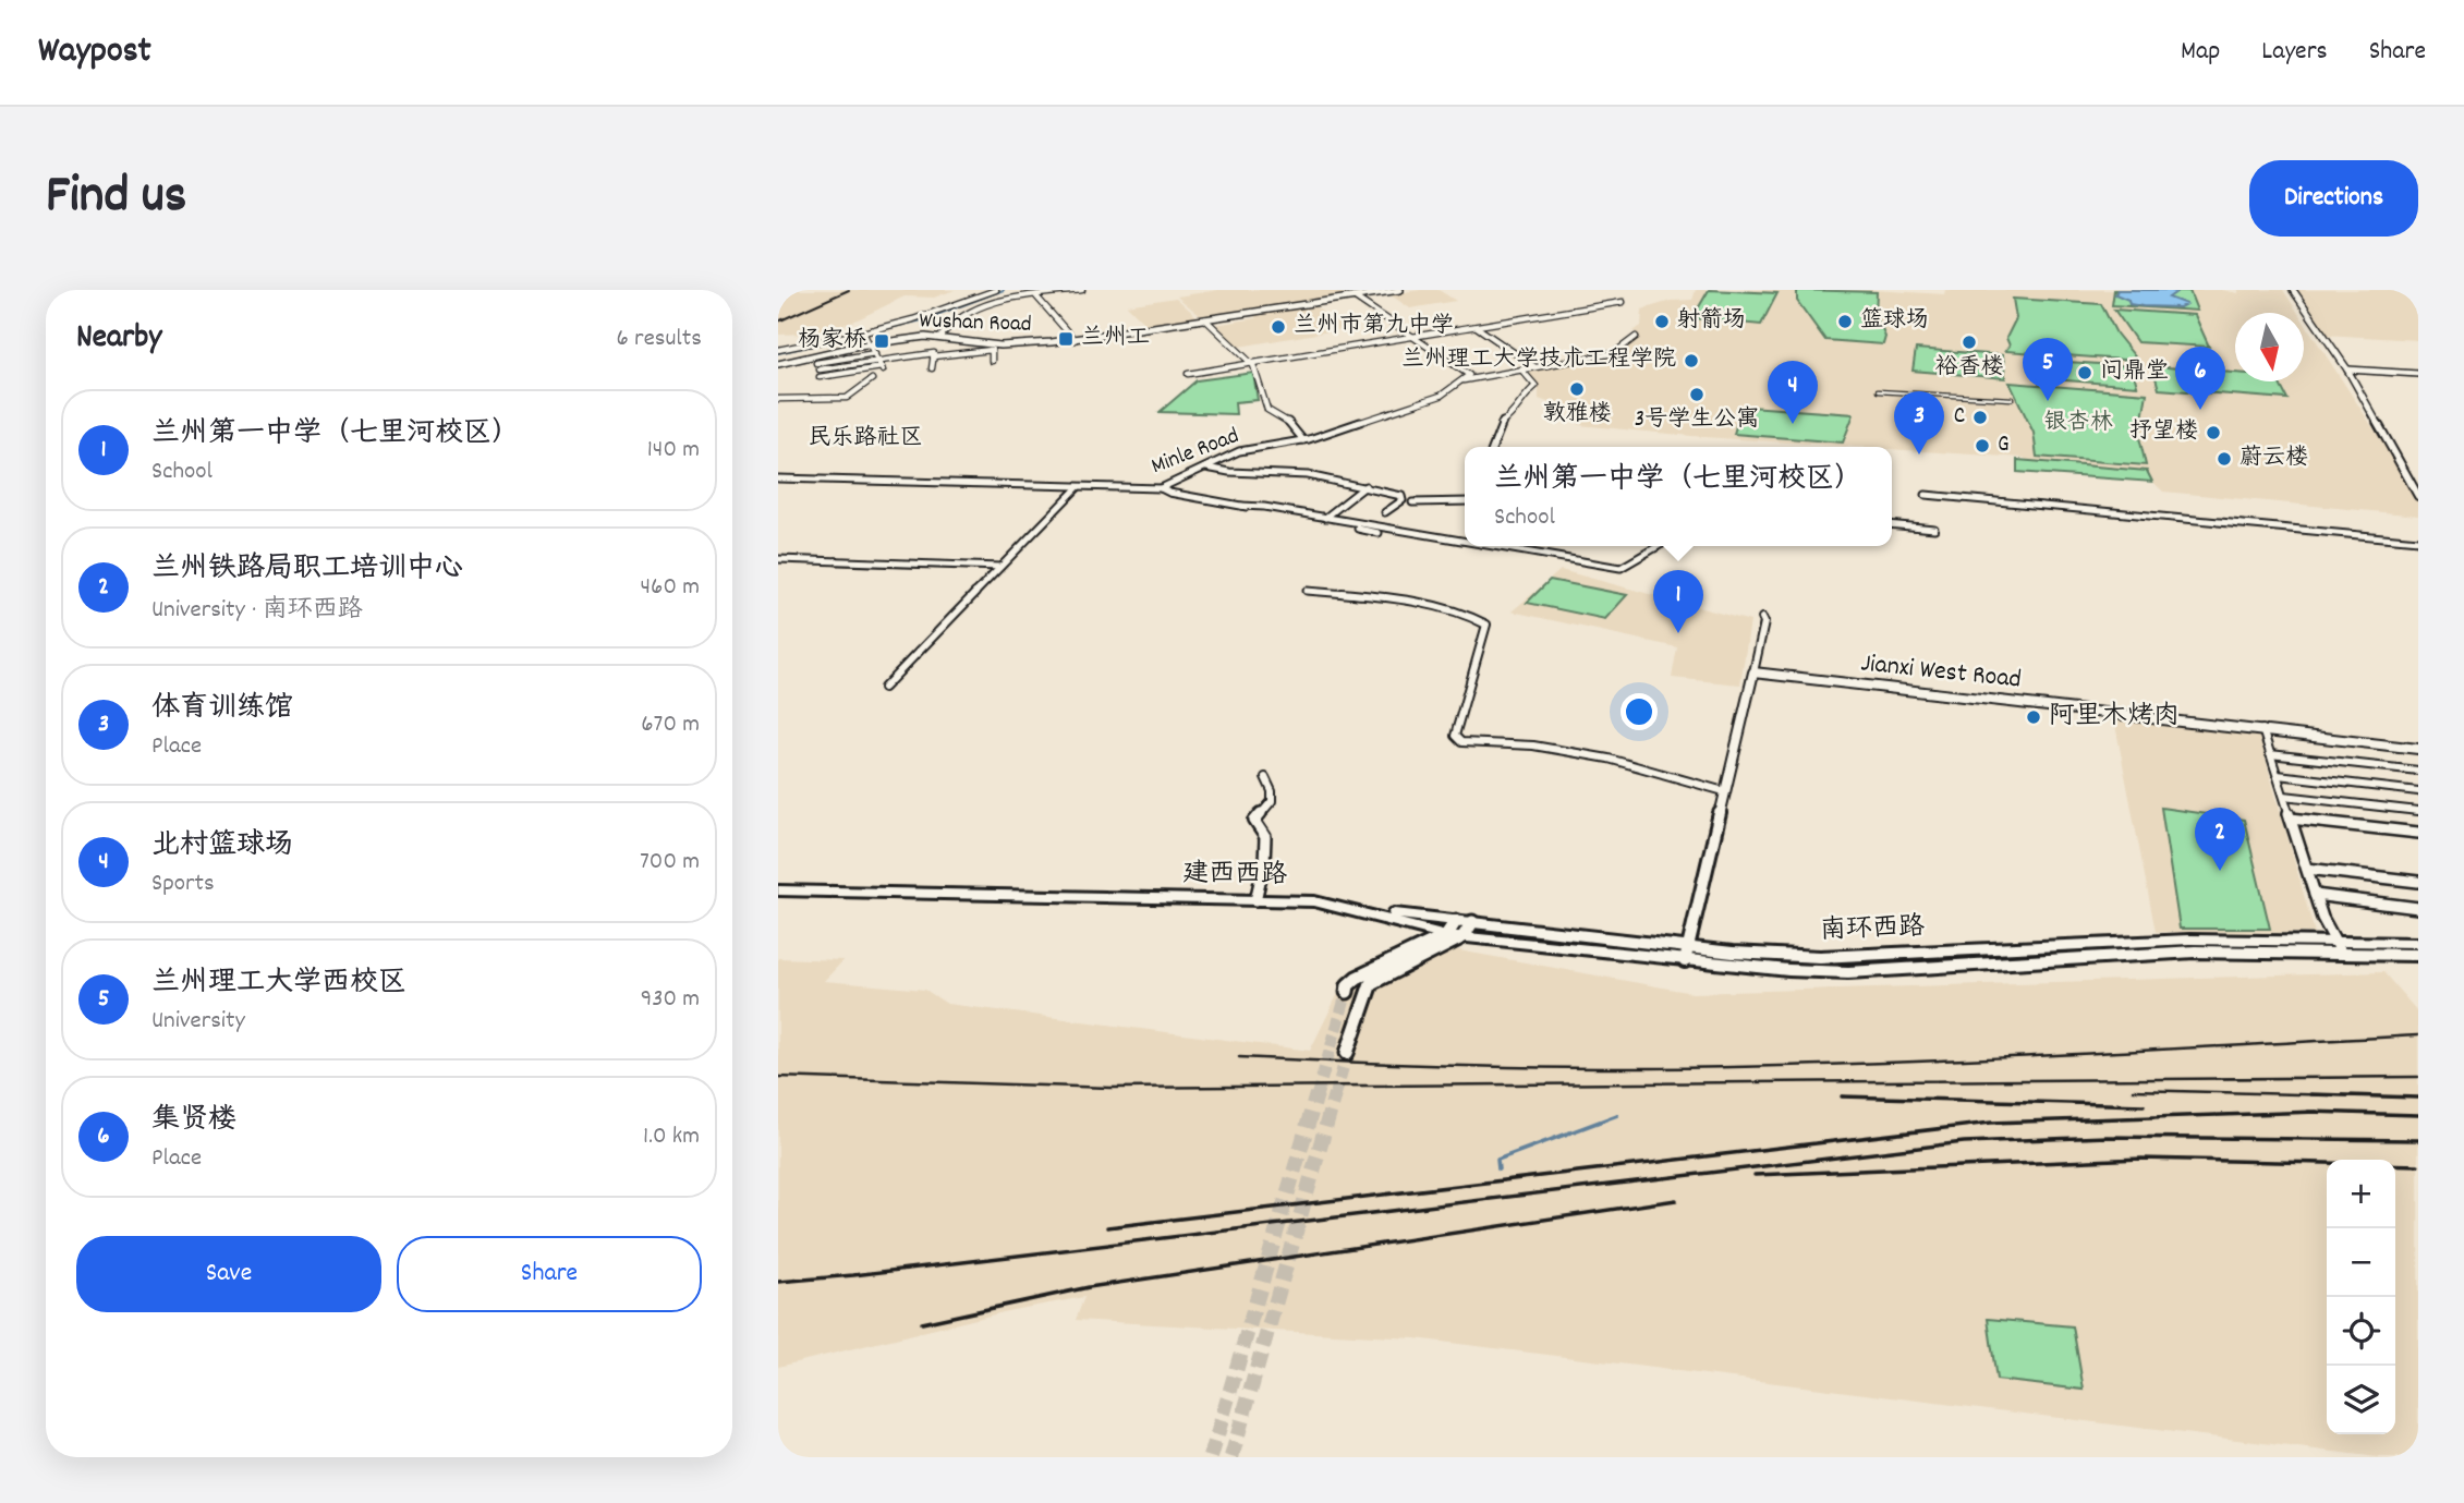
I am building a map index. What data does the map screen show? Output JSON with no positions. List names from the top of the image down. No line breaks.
{"streets":{"highway":["建西西路","南环西路"],"main road":["Wushan Road"],"street":["Minle Road","Jianxi West Road"]},"crossings":[["建西西路","南环西路"]],"districts":["民乐路社区"],"parks":["银杏林"],"places":{"other":["射箭场","篮球场","兰州市第九中学","裕香楼","兰州理工大学技术工程学院","问鼎堂","敦雅楼","3号学生公寓","C","抒望楼","G","蔚云楼","阿里木烤肉"],"transit":["兰州工","杨家桥"]},"north":"bottom","page":{"header":"Waypost","nav":["Map","Layers","Share"],"title":"Find us","buttons":["Directions",["Save","Share"]],"heading":["Nearby","6 results"],"pins":["5","6","4","3","1","2"],"list":[{"mark":"1","name":"兰州第一中学（七里河校区）","note":"School","value":"140 m"},{"mark":"2","name":"兰州铁路局职工培训中心","note":"University · 南环西路","value":"460 m"},{"mark":"3","name":"体育训练馆","note":"Place","value":"670 m"},{"mark":"4","name":"北村篮球场","note":"Sports","value":"700 m"},{"mark":"5","name":"兰州理工大学西校区","note":"University","value":"930 m"},{"mark":"6","name":"集贤楼","note":"Place","value":"1.0 km"}],"popup":["兰州第一中学（七里河校区）","School"],"map_buttons":["+","−"]}}
